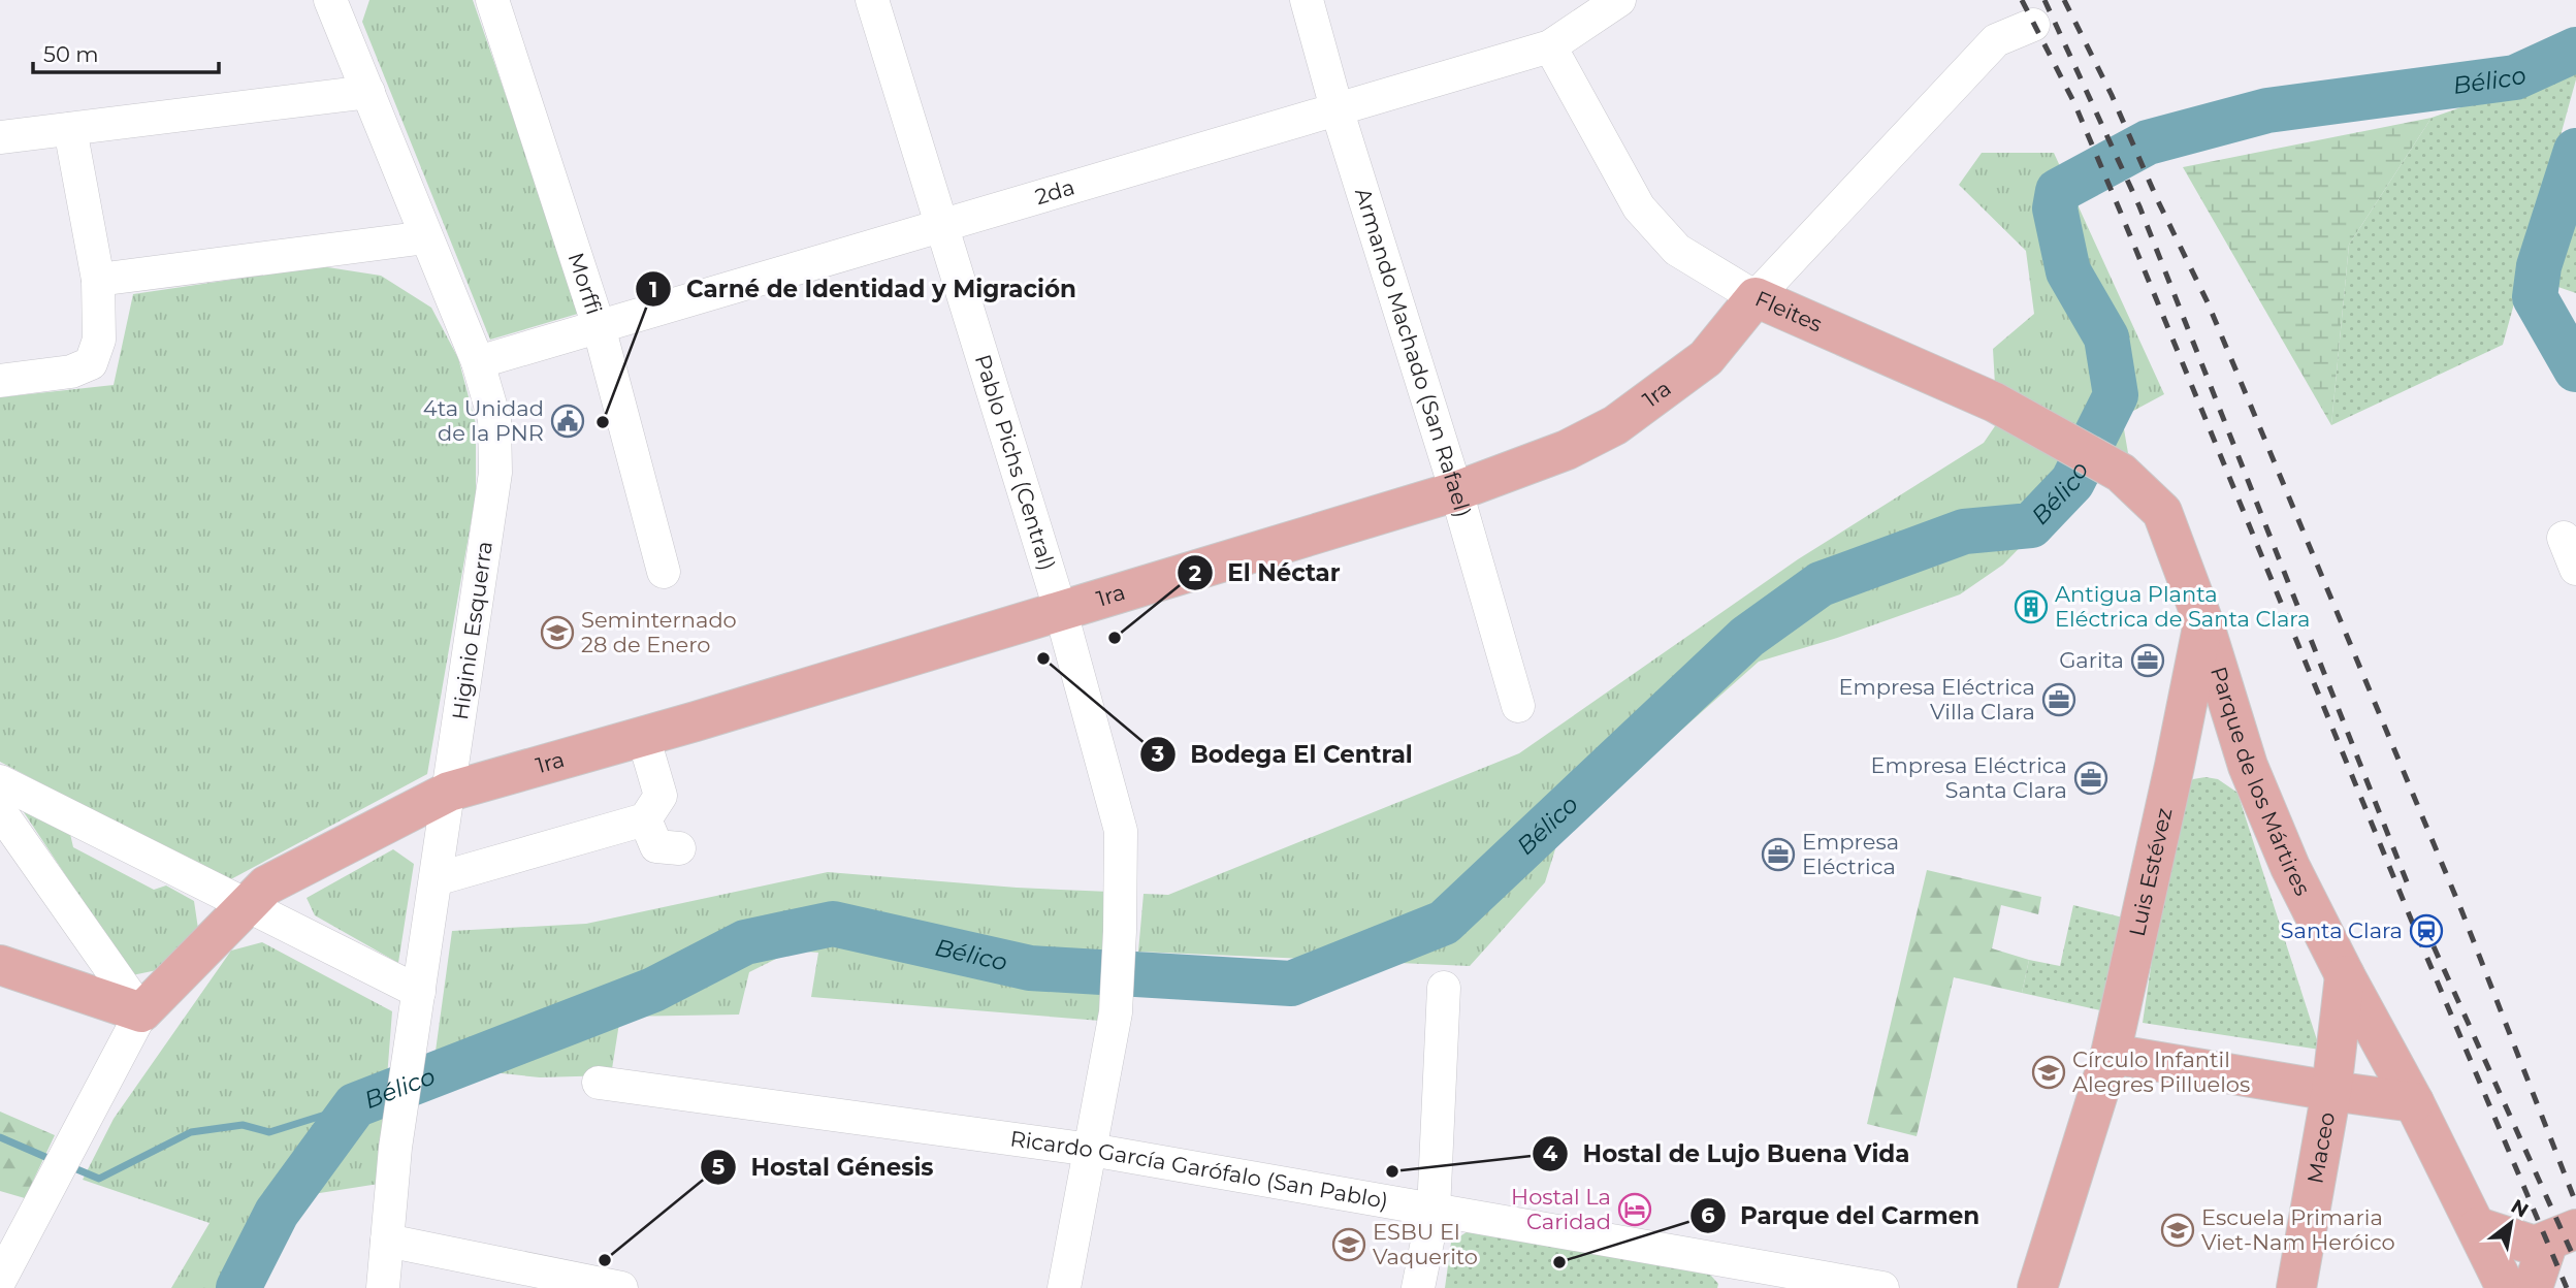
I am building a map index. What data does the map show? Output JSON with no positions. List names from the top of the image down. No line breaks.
{"streets":{"main road":["Fleites","1ra","Parque de los Mártires","Luis Estévez","Maceo"],"street":["2da","Morffi","Armando Machado (San Rafael)","Pablo Pichs (Central)","Higinio Esquerra","Ricardo García Garófalo (San Pablo)"]},"crossings":[["2da","Morffi"],["2da","Fleites"],["2da","Armando Machado (San Rafael)"],["2da","Pablo Pichs (Central)"],["2da","Higinio Esquerra"],["Fleites","1ra"],["Fleites","Parque de los Mártires"],["Fleites","Luis Estévez"],["Armando Machado (San Rafael)","1ra"],["1ra","Pablo Pichs (Central)"],["1ra","Higinio Esquerra"],["Pablo Pichs (Central)","Ricardo García Garófalo (San Pablo)"],["Parque de los Mártires","Luis Estévez"]],"water":["Bélico"],"places":{"public building":["4ta Unidad de la PNR"],"other":["Carné de Identidad y Migración","El Néctar","Bodega El Central","Hostal de Lujo Buena Vida","Hostal Génesis","Parque del Carmen"],"building":["Antigua Planta Eléctrica de Santa Clara"],"school or university":["Seminternado 28 de Enero","Círculo Infantil Alegres Pilluelos","Escuela Primaria Viet-Nam Heróico","ESBU El Vaquerito"],"office":["Garita","Empresa Eléctrica Villa Clara","Empresa Eléctrica Santa Clara","Empresa Eléctrica"],"station":["Santa Clara"],"hotel":["Hostal La Caridad"]},"scale_bar":"50 m","north":"top right"}
